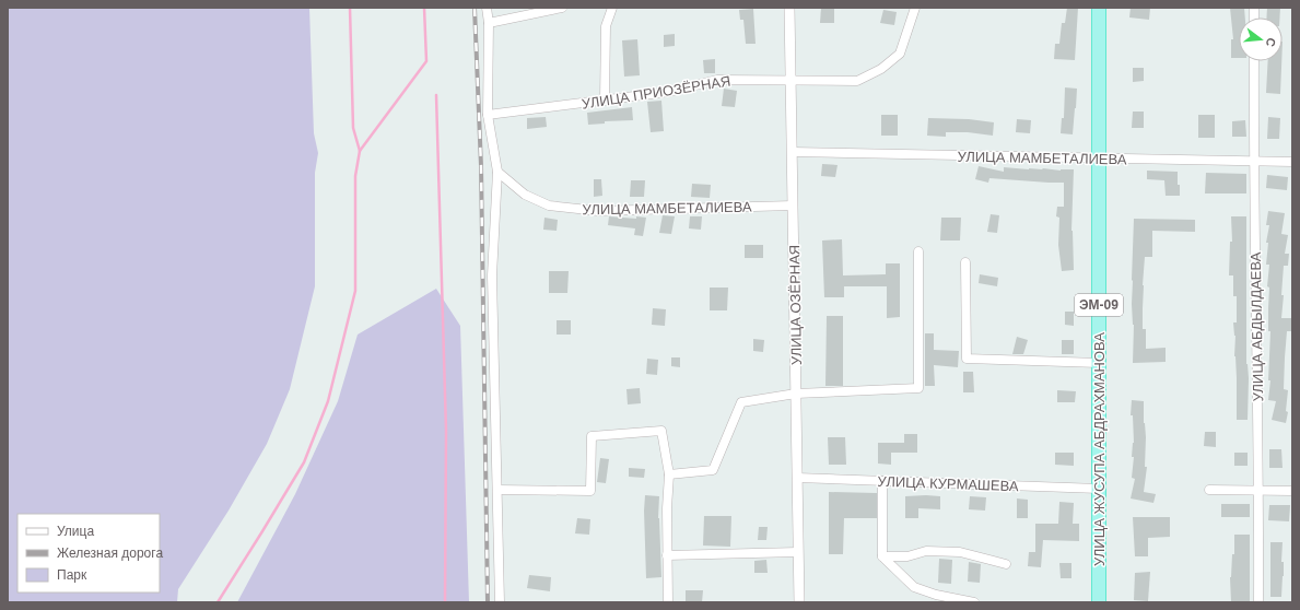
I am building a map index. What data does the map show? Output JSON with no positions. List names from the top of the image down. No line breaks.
{"streets":{"highway":["ЭМ-09","УЛИЦА ЖУСУПА АБДРАХМАНОВА"],"street":["УЛИЦА ПРИОЗЁРНАЯ","УЛИЦА МАМБЕТАЛИЕВА","УЛИЦА ОЗЁРНАЯ","УЛИЦА АБДЫЛДАЕВА","УЛИЦА КУРМАШЕВА"]},"crossings":[["УЛИЦА ПРИОЗЁРНАЯ","УЛИЦА ОЗЁРНАЯ"],["УЛИЦА МАМБЕТАЛИЕВА","УЛИЦА ОЗЁРНАЯ"],["УЛИЦА МАМБЕТАЛИЕВА","УЛИЦА АБДЫЛДАЕВА"],["УЛИЦА МАМБЕТАЛИЕВА","УЛИЦА ЖУСУПА АБДРАХМАНОВА"],["УЛИЦА ОЗЁРНАЯ","УЛИЦА КУРМАШЕВА"],["УЛИЦА ЖУСУПА АБДРАХМАНОВА","УЛИЦА КУРМАШЕВА"]],"legend":["Улица","Железная дорога","Парк"],"north":"right"}
